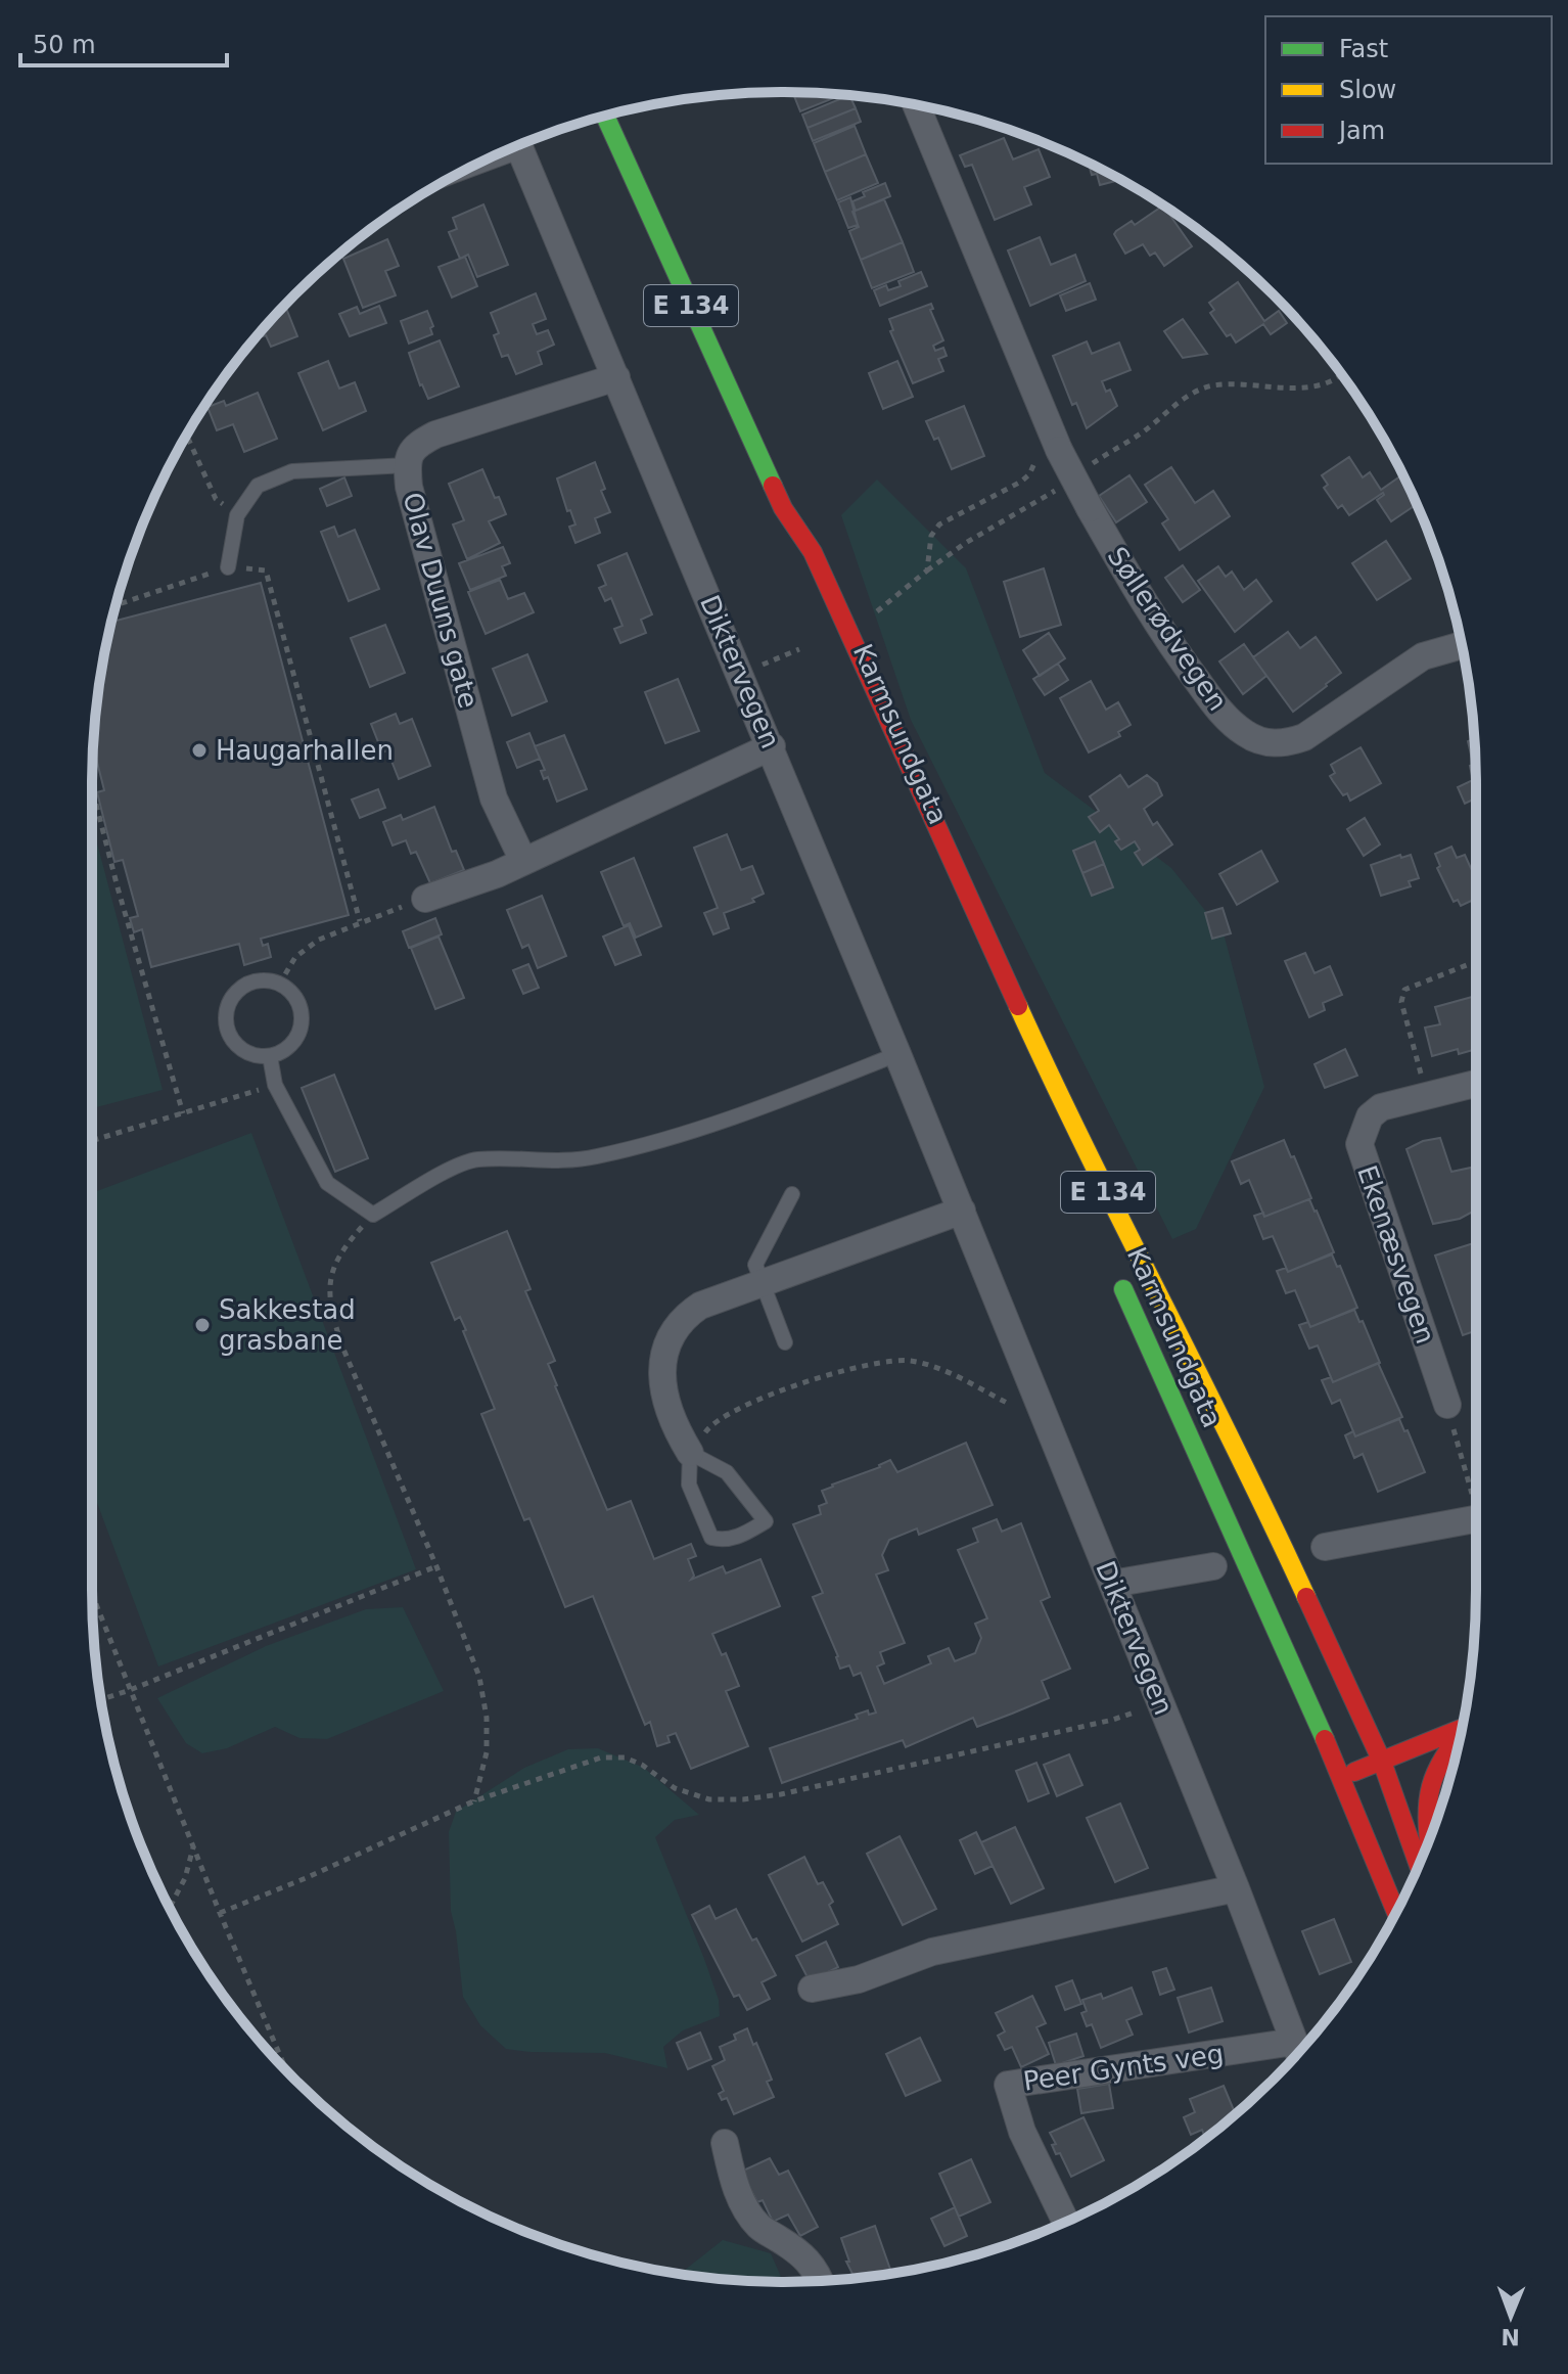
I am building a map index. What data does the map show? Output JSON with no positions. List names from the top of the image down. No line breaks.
{"streets":{"main road":["E 134","Karmsundgata"],"street":["Olav Duuns gate","Søllerødvegen","Diktervegen","Ekenæsvegen","Peer Gynts veg"]},"crossings":[["Olav Duuns gate","Diktervegen"]],"places":["Haugarhallen","Sakkestad grasbane"],"legend":["Fast","Slow","Jam"],"scale_bar":"50 m","north":"bottom"}
